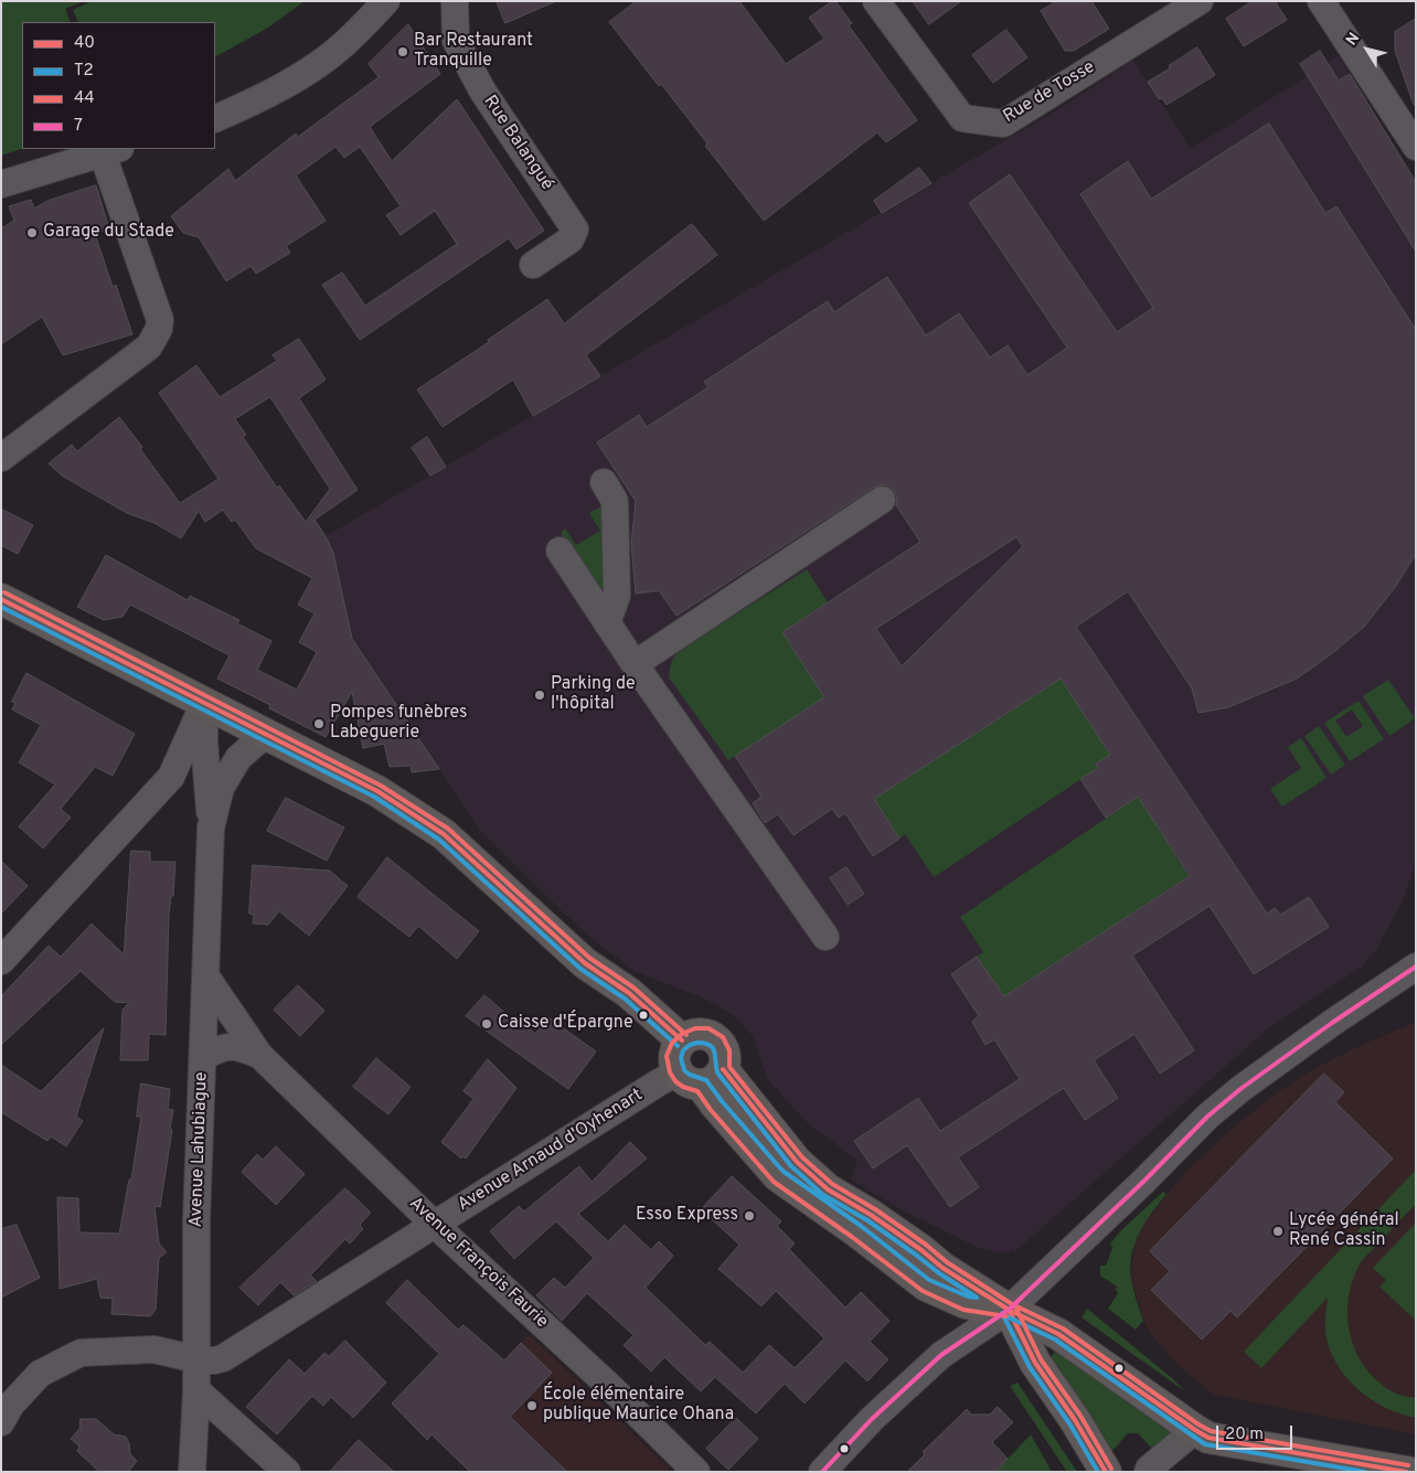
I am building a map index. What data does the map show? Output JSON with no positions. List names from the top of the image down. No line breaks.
{"streets":{"street":["Rue de Tosse","Rue Balangué","Avenue Lahubiague","Avenue Arnaud d'Oyhenart","Avenue François Faurie"]},"crossings":[["Avenue Lahubiague","Avenue Arnaud d'Oyhenart"],["Avenue Lahubiague","Avenue François Faurie"],["Avenue Arnaud d'Oyhenart","Avenue François Faurie"]],"places":["Bar Restaurant Tranquille","Garage du Stade","Parking de l'hôpital","Pompes funèbres Labeguerie","Caisse d'Épargne","Esso Express","Lycée général René Cassin","École élémentaire publique Maurice Ohana"],"lines":["transit line 44","transit line 40","transit line T2","transit line 7"],"legend":["40","T2","44","7"],"scale_bar":"20 m","north":"top left"}
